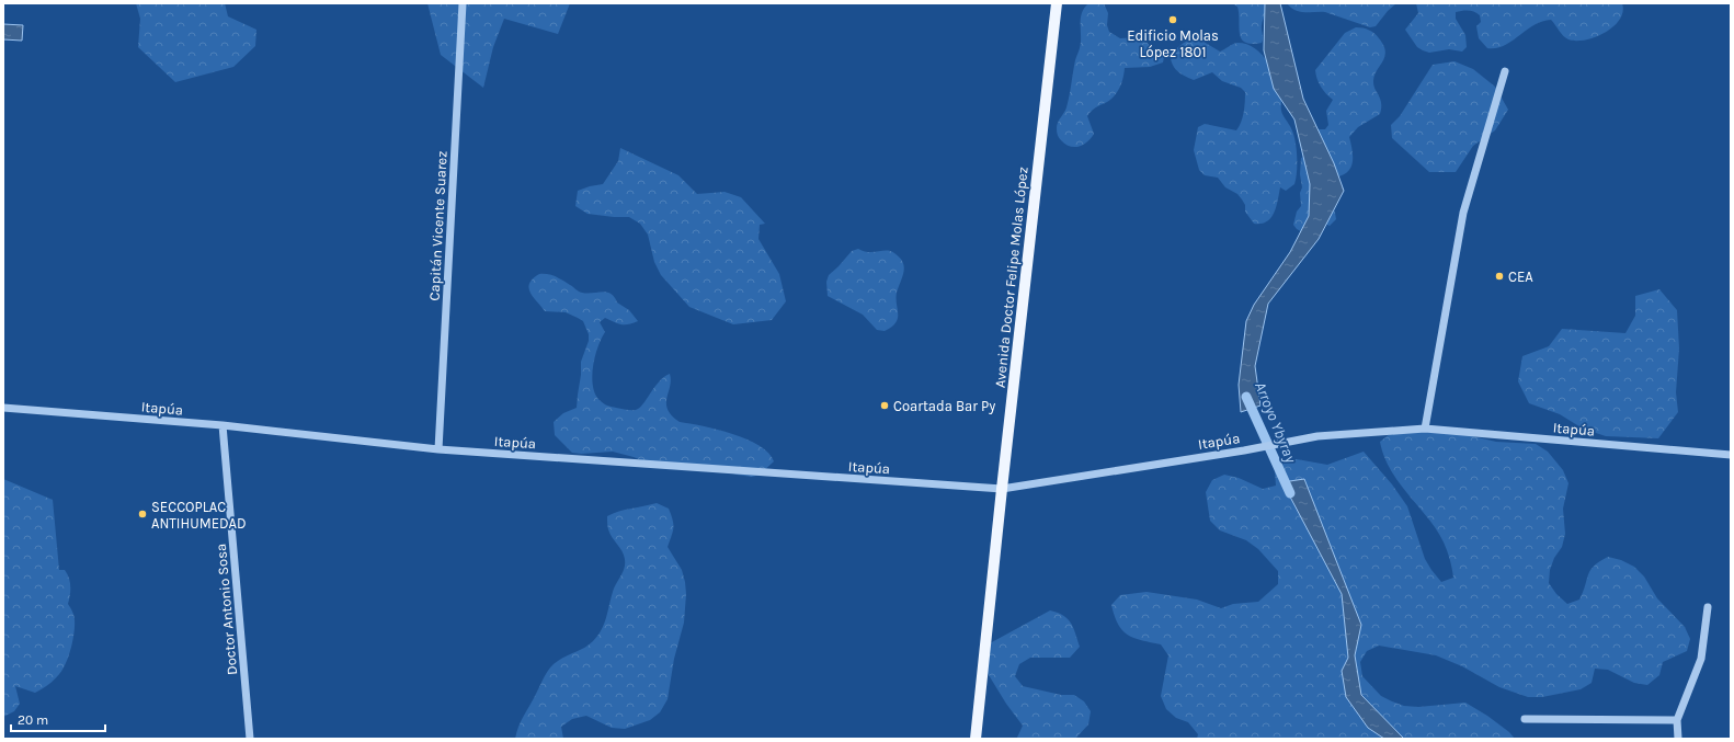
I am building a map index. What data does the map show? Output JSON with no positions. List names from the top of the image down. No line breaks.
{"streets":{"main road":["Avenida Doctor Felipe Molas López"],"street":["Capitán Vicente Suarez","Itapúa","Doctor Antonio Sosa"]},"crossings":[["Capitán Vicente Suarez","Itapúa"],["Avenida Doctor Felipe Molas López","Itapúa"],["Itapúa","Doctor Antonio Sosa"]],"water":["Arroyo Ybyray"],"places":["Edificio Molas López 1801","CEA","Coartada Bar Py","SECCOPLAC ANTIHUMEDAD"],"scale_bar":"20 m"}
